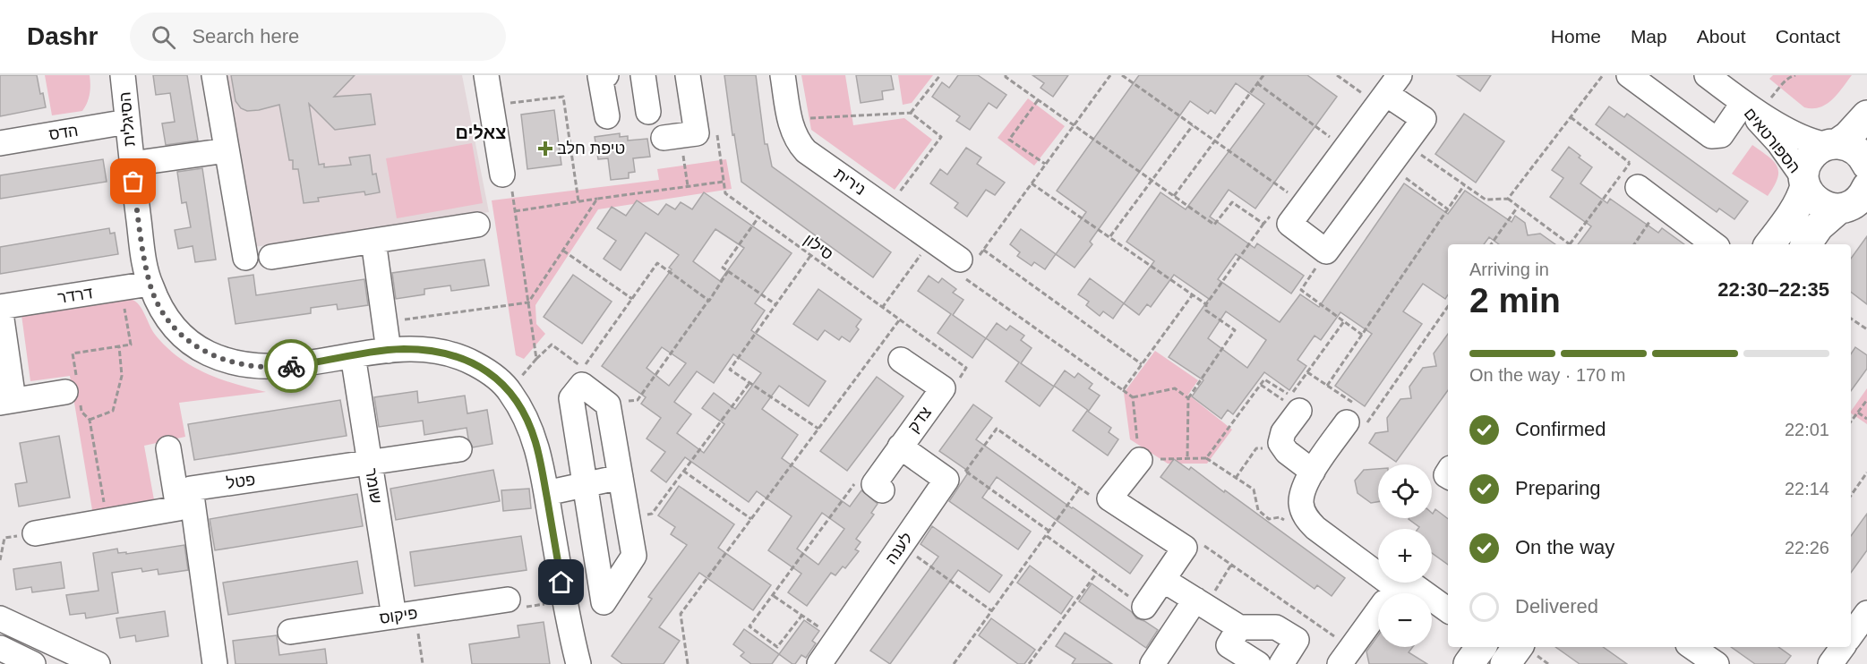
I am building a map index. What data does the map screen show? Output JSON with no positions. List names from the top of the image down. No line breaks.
{"streets":{"street":["הסיגלית","הדס","הספורטאים","נירית","דרדר","צדק","פטל","שומר","לענה","פיקוס"],"path":["סילון"]},"crossings":[["הסיגלית","הדס"],["הסיגלית","דרדר"],["הסיגלית","שומר"],["פטל","שומר"],["שומר","פיקוס"]],"districts":["צאלים"],"places":{"health":["טיפת חלב"]},"page":{"header":"Dashr","search":"Search here","nav":["Home","Map","About","Contact"],"heading":["2 min","Arriving in","22:30–22:35"],"bar":"On the way · 170 m","list":[["Confirmed","22:01"],["Preparing","22:14"],["On the way","22:26"],"Delivered"],"map_buttons":["+","−"]}}
